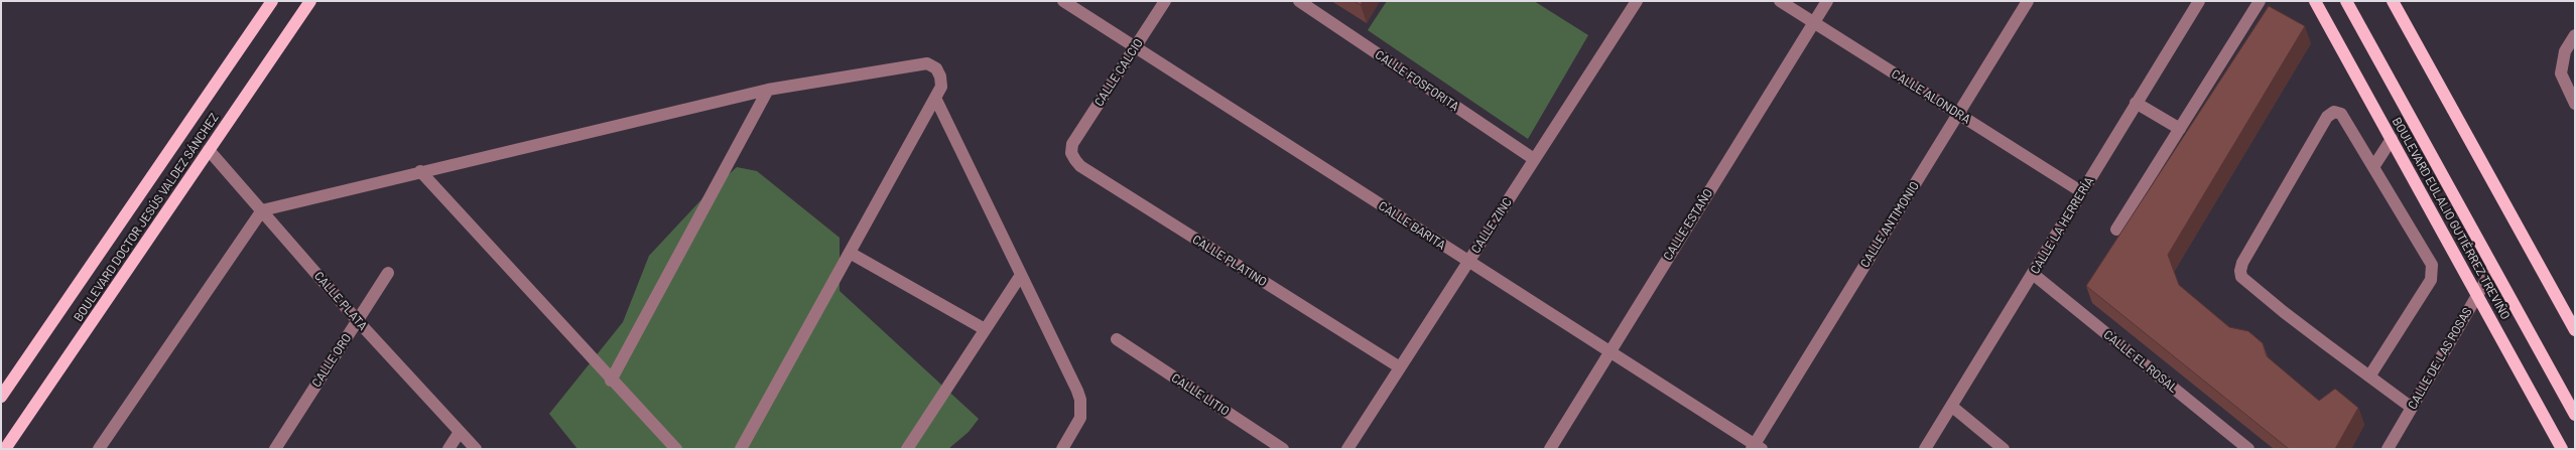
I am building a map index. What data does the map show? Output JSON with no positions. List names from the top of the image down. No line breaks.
{"streets":{"main road":["BOULEVARD DOCTOR JESÚS VALDEZ SÁNCHEZ","BOULEVARD EULALIO GUTIÉRREZ TREVIÑO"],"street":["CALLE CALCIO","CALLE FOSFORITA","CALLE ALONDRA","CALLE ESTAÑO","CALLE ANTIMONIO","CALLE BARITA","CALLE ZINC","CALLE LA HERRERÍA","CALLE PLATINO","CALLE PLATA","CALLE DE LAS ROSAS","CALLE ORO","CALLE EL ROSAL","CALLE LITIO"]},"crossings":[["CALLE CALCIO","CALLE BARITA"],["CALLE CALCIO","CALLE PLATINO"],["CALLE FOSFORITA","CALLE ZINC"],["CALLE ALONDRA","CALLE ESTAÑO"],["CALLE ALONDRA","CALLE ANTIMONIO"],["CALLE ALONDRA","CALLE LA HERRERÍA"],["BOULEVARD DOCTOR JESÚS VALDEZ SÁNCHEZ","CALLE PLATA"],["BOULEVARD EULALIO GUTIÉRREZ TREVIÑO","CALLE DE LAS ROSAS"],["CALLE ESTAÑO","CALLE BARITA"],["CALLE ANTIMONIO","CALLE BARITA"],["CALLE BARITA","CALLE ZINC"],["CALLE ZINC","CALLE PLATINO"],["CALLE LA HERRERÍA","CALLE EL ROSAL"],["CALLE PLATA","CALLE ORO"]]}
